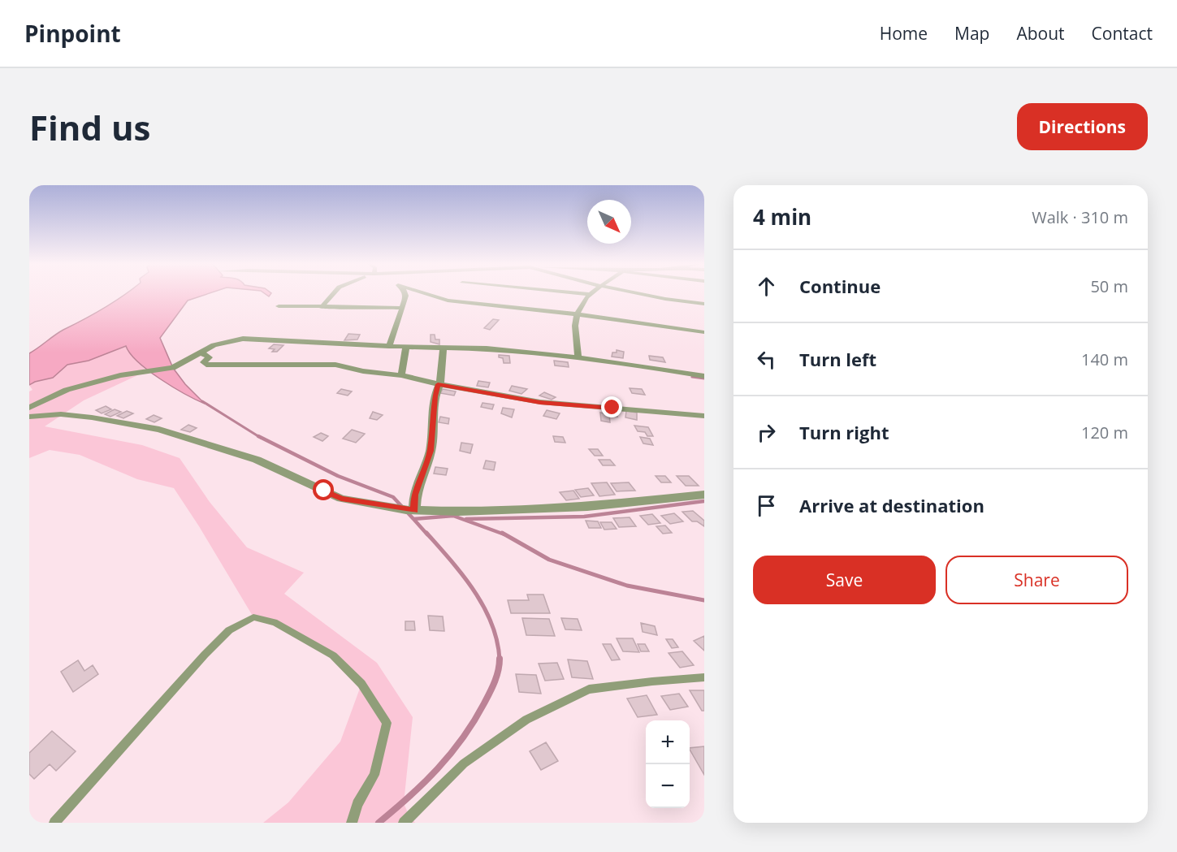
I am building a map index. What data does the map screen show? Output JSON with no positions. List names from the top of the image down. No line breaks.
{"north":"bottom right","page":{"header":"Pinpoint","nav":["Home","Map","About","Contact"],"buttons":["Directions",["Save","Share"]],"title":"Find us","heading":["4 min","Walk · 310 m"],"list":[["Continue","50 m"],["Turn left","140 m"],["Turn right","120 m"],"Arrive at destination"],"map_buttons":["+","−"]}}
